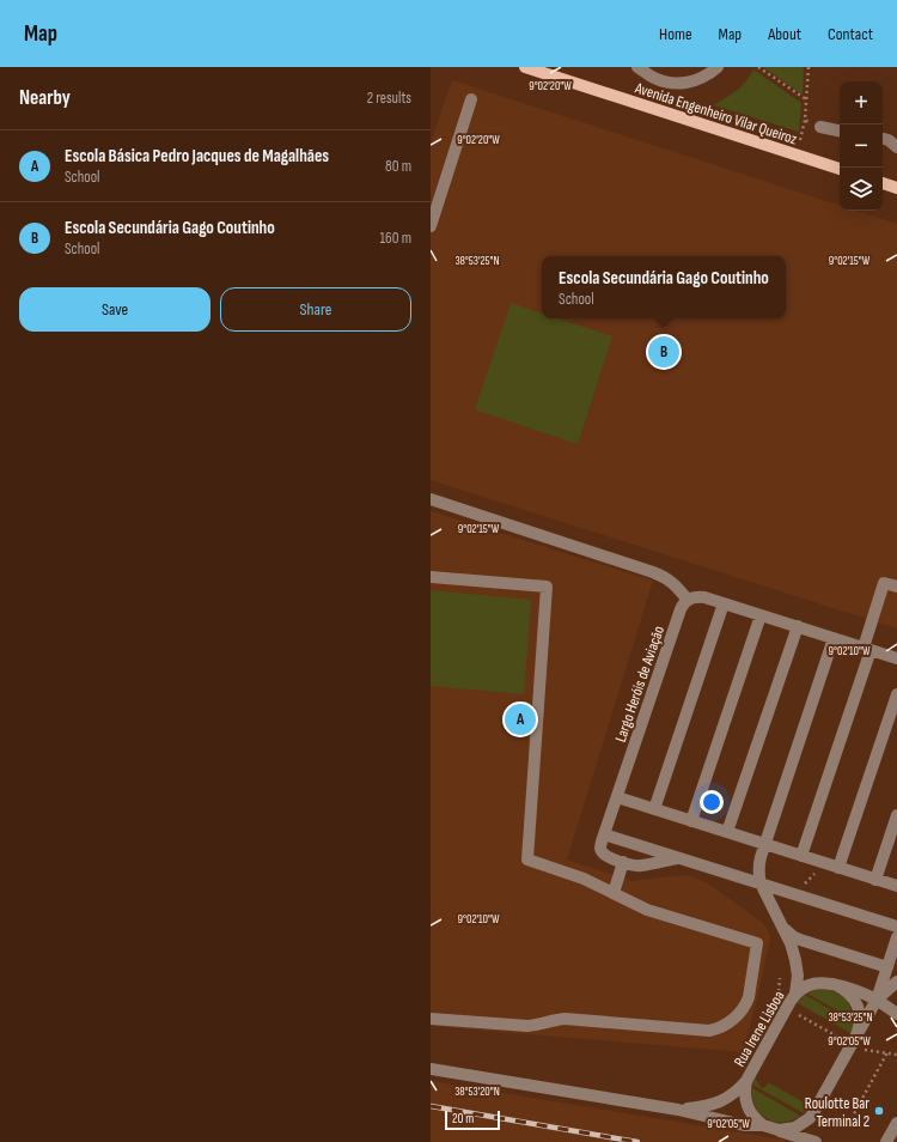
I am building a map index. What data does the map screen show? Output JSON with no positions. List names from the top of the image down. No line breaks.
{"streets":{"main road":["Avenida Engenheiro Vilar Queiroz"],"street":["Largo Heróis de Aviação","Rua Irene Lisboa"]},"places":["Roulotte Bar Terminal 2"],"scale_bar":"20 m","page":{"header":"Map","nav":["Home","Map","About","Contact"],"heading":["Nearby","2 results"],"map_buttons":["+","−"],"list":[{"mark":"A","name":"Escola Básica Pedro Jacques de Magalhães","note":"School","value":"80 m"},{"mark":"B","name":"Escola Secundária Gago Coutinho","note":"School","value":"160 m"}],"popup":["Escola Secundária Gago Coutinho","School"],"buttons":["Save","Share"],"pins":["B","A"],"scale":"20 m"},"coordinates":["9°02'20\"W","38°53'25\"N","9°02'15\"W","9°02'10\"W","9°02'05\"W","38°53'20\"N"]}
